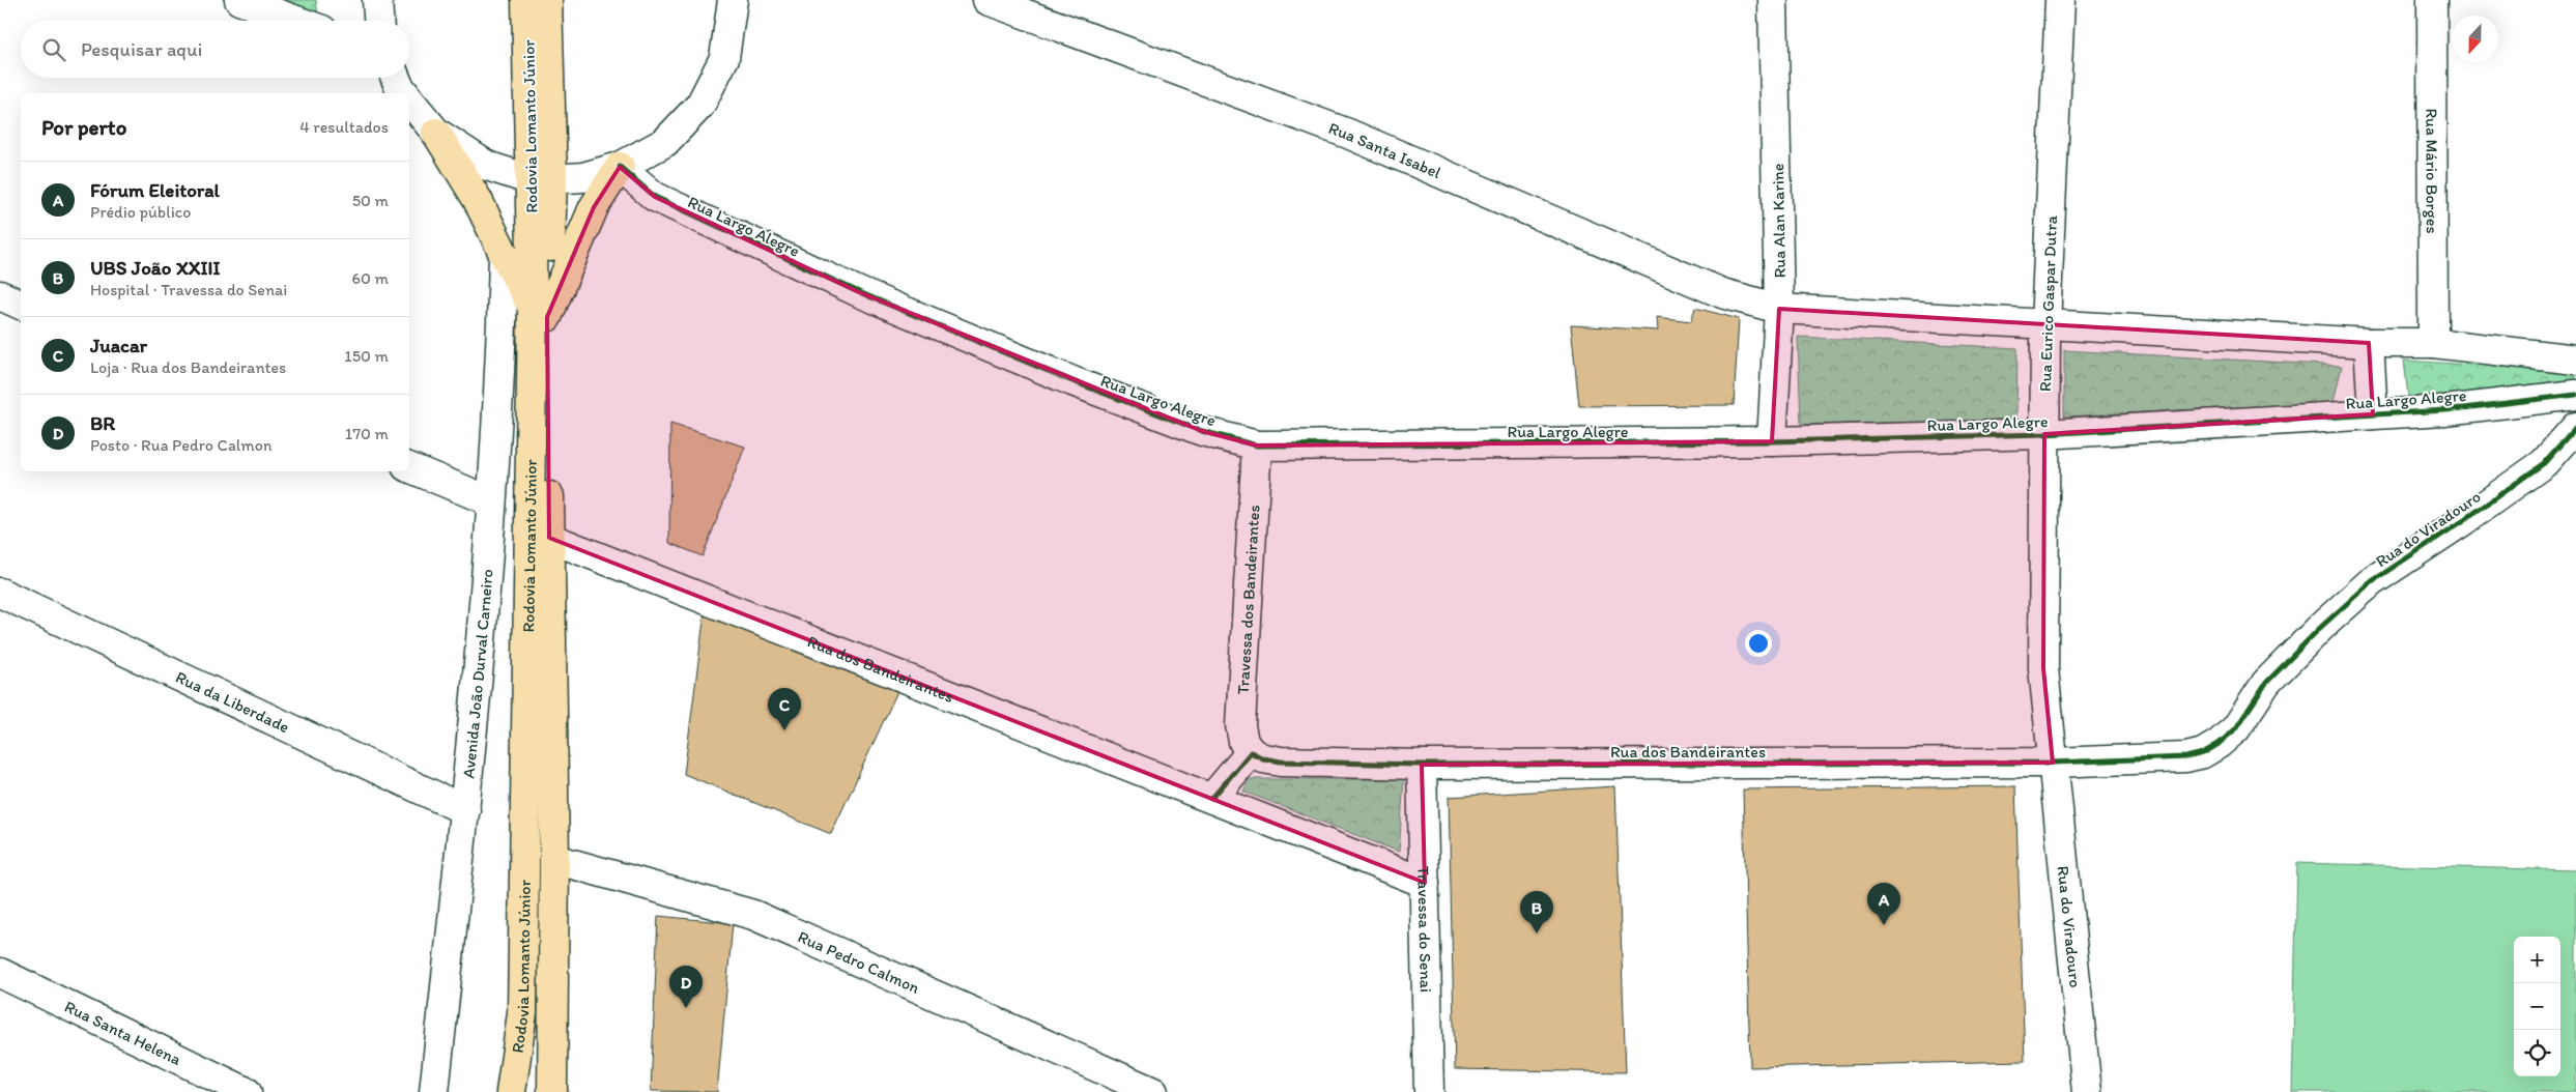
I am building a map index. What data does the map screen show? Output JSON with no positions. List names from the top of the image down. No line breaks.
{"streets":{"highway":["Rodovia Lomanto Júnior"],"street":["Rua Santa Isabel","Rua Mário Borges","Rua Alan Karine","Rua Largo Alegre","Rua Eurico Gaspar Dutra","Rua do Viradouro","Travessa dos Bandeirantes","Rua dos Bandeirantes","Avenida João Durval Carneiro","Rua da Liberdade","Travessa do Senai","Rua Pedro Calmon","Rua Santa Helena"]},"crossings":[["Rodovia Lomanto Júnior","Rua dos Bandeirantes"],["Rodovia Lomanto Júnior","Rua Pedro Calmon"],["Rua Santa Isabel","Rua Alan Karine"],["Rua Alan Karine","Rua Largo Alegre"],["Rua Largo Alegre","Rua Eurico Gaspar Dutra"],["Rua Largo Alegre","Travessa dos Bandeirantes"],["Rua Eurico Gaspar Dutra","Rua do Viradouro"],["Rua Eurico Gaspar Dutra","Rua dos Bandeirantes"],["Rua do Viradouro","Rua dos Bandeirantes"],["Travessa dos Bandeirantes","Rua dos Bandeirantes"],["Rua dos Bandeirantes","Travessa do Senai"],["Avenida João Durval Carneiro","Rua da Liberdade"]],"north":"bottom","page":{"search":"Pesquisar aqui","heading":["Por perto","4 resultados"],"list":[{"mark":"A","name":"Fórum Eleitoral","note":"Prédio público","value":"50 m"},{"mark":"B","name":"UBS João XXIII","note":"Hospital · Travessa do Senai","value":"60 m"},{"mark":"C","name":"Juacar","note":"Loja · Rua dos Bandeirantes","value":"150 m"},{"mark":"D","name":"BR","note":"Posto · Rua Pedro Calmon","value":"170 m"}],"pins":["C","A","B","D"],"map_buttons":["+","−"]}}
